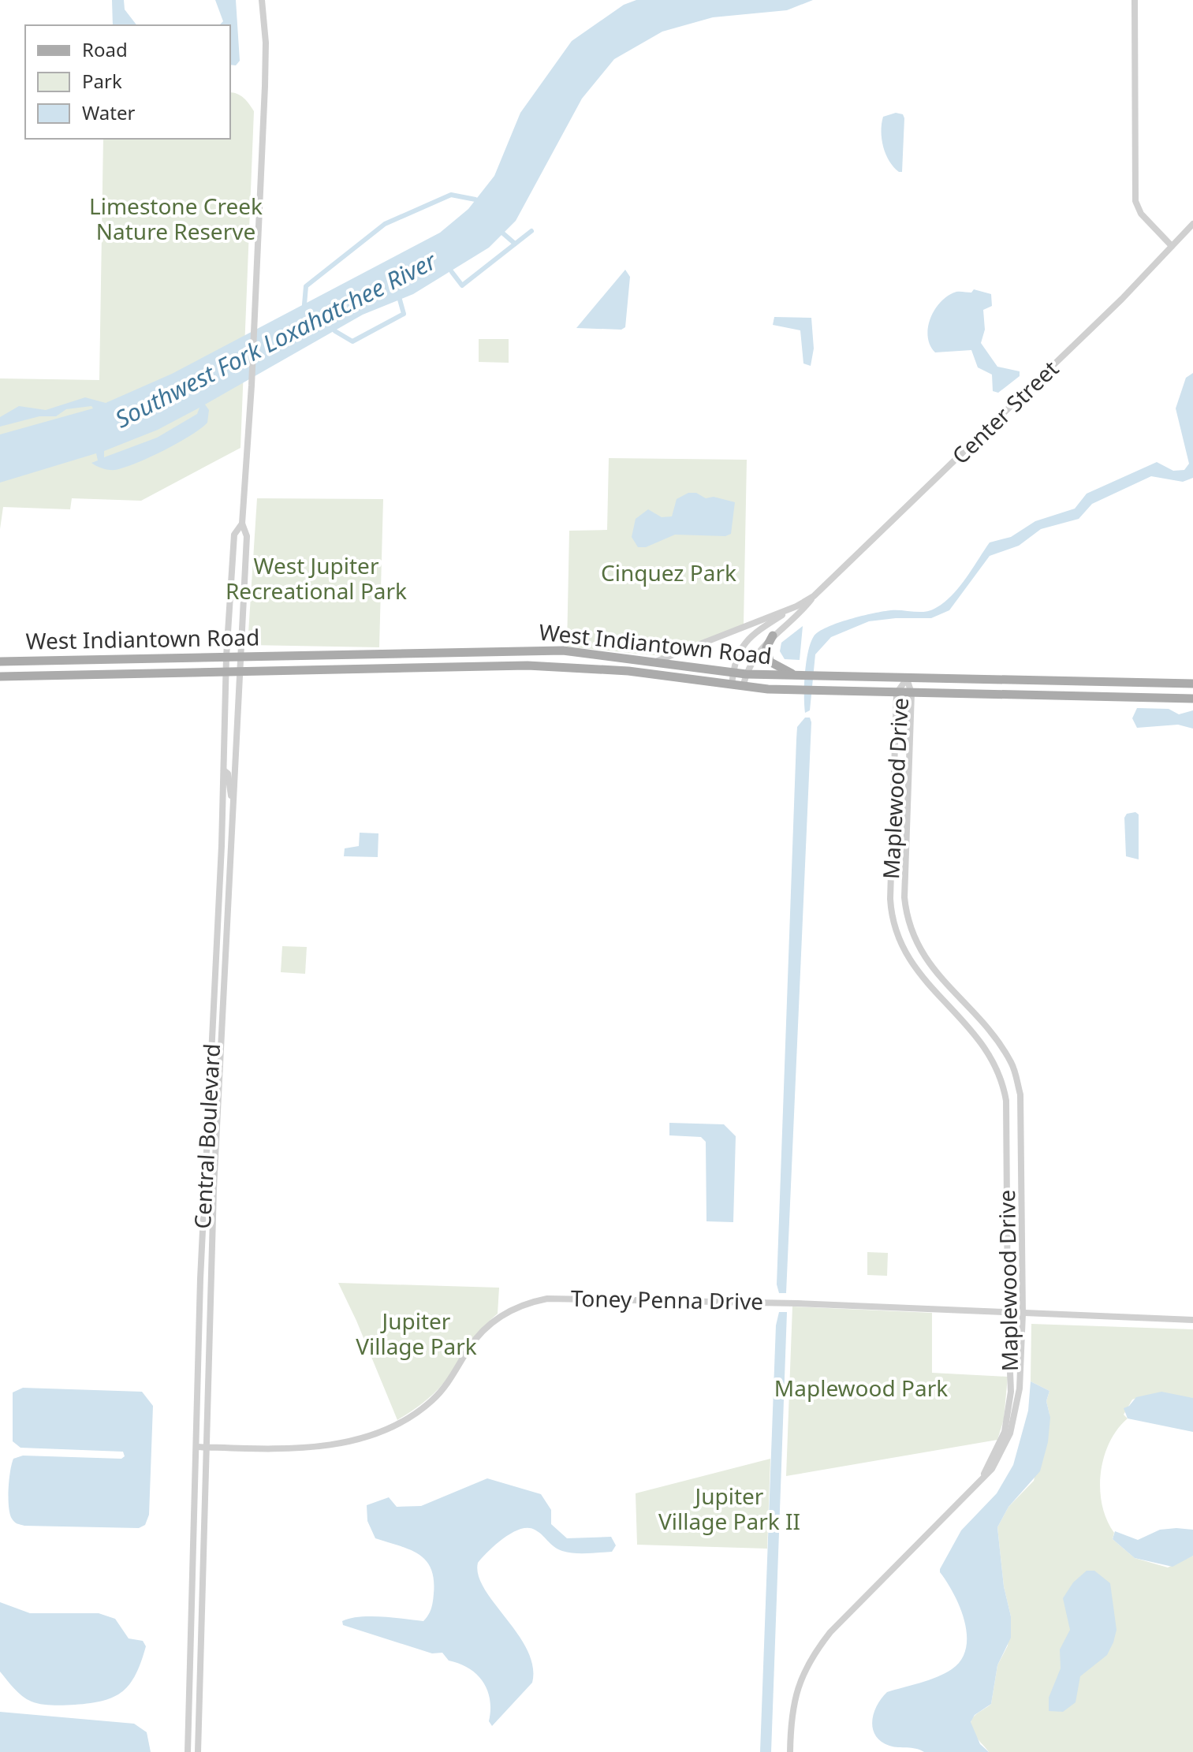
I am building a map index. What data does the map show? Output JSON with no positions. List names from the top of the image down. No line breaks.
{"streets":{"main road":["West Indiantown Road"],"street":["Center Street","Maplewood Drive","Central Boulevard","Toney Penna Drive"]},"crossings":[["Center Street","West Indiantown Road"],["West Indiantown Road","Maplewood Drive"],["West Indiantown Road","Central Boulevard"],["Maplewood Drive","Toney Penna Drive"],["Central Boulevard","Toney Penna Drive"]],"water":["Southwest Fork Loxahatchee River"],"parks":["Limestone Creek Nature Reserve","West Jupiter Recreational Park","Cinquez Park","Jupiter Village Park","Maplewood Park","Jupiter Village Park II"],"legend":["Road","Park","Water"]}
